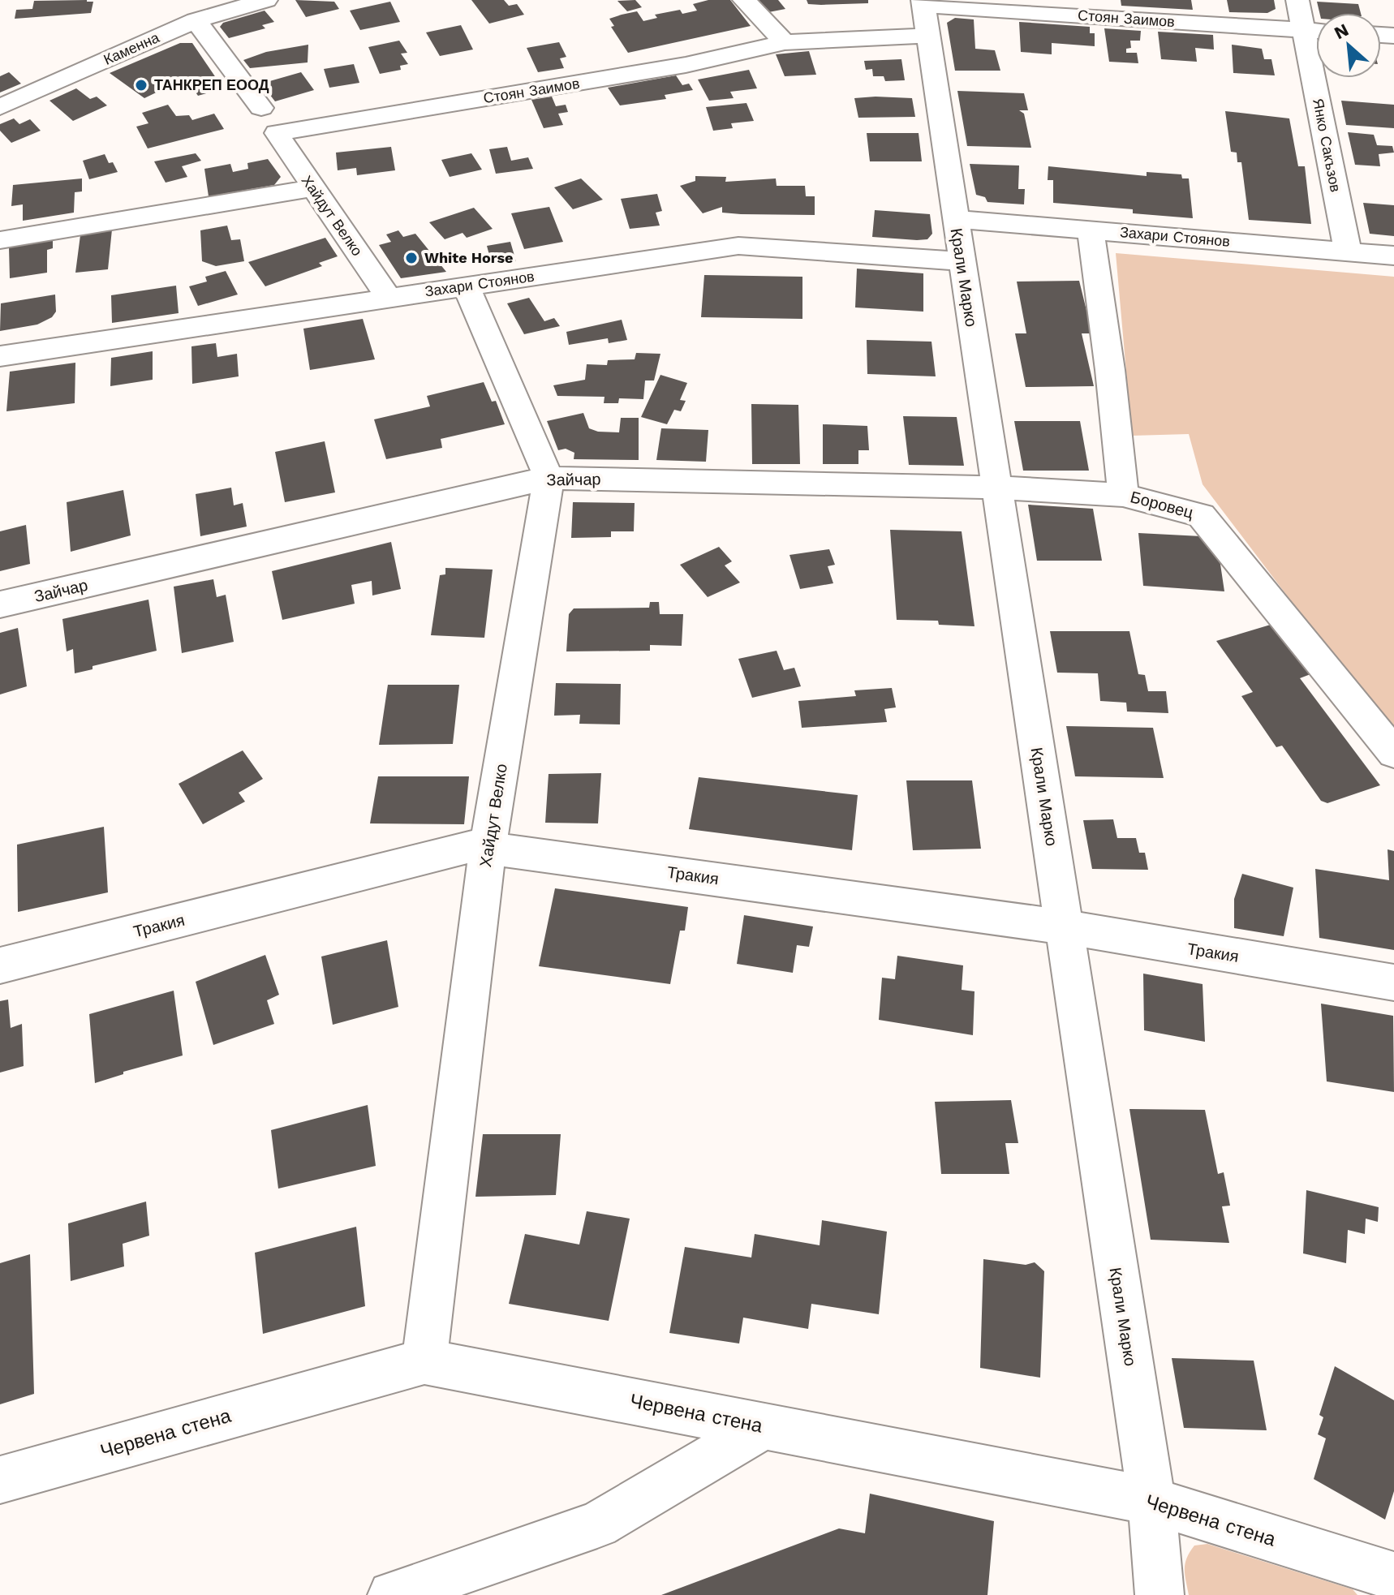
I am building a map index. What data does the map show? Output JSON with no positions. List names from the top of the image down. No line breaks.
{"streets":{"street":["Стоян Заимов","Каменна","Янко Сакъзов","Хайдут Велко","Захари Стоянов","Крали Марко","Зайчар","Боровец","Тракия","Червена стена"]},"crossings":[["Стоян Заимов","Янко Сакъзов"],["Стоян Заимов","Хайдут Велко"],["Стоян Заимов","Крали Марко"],["Янко Сакъзов","Захари Стоянов"],["Хайдут Велко","Захари Стоянов"],["Хайдут Велко","Зайчар"],["Хайдут Велко","Тракия"],["Хайдут Велко","Червена стена"],["Захари Стоянов","Крали Марко"],["Захари Стоянов","Боровец"],["Крали Марко","Зайчар"],["Крали Марко","Тракия"],["Крали Марко","Червена стена"],["Зайчар","Боровец"]],"places":["ТАНКРЕП ЕООД","White Horse"],"north":"top left"}
